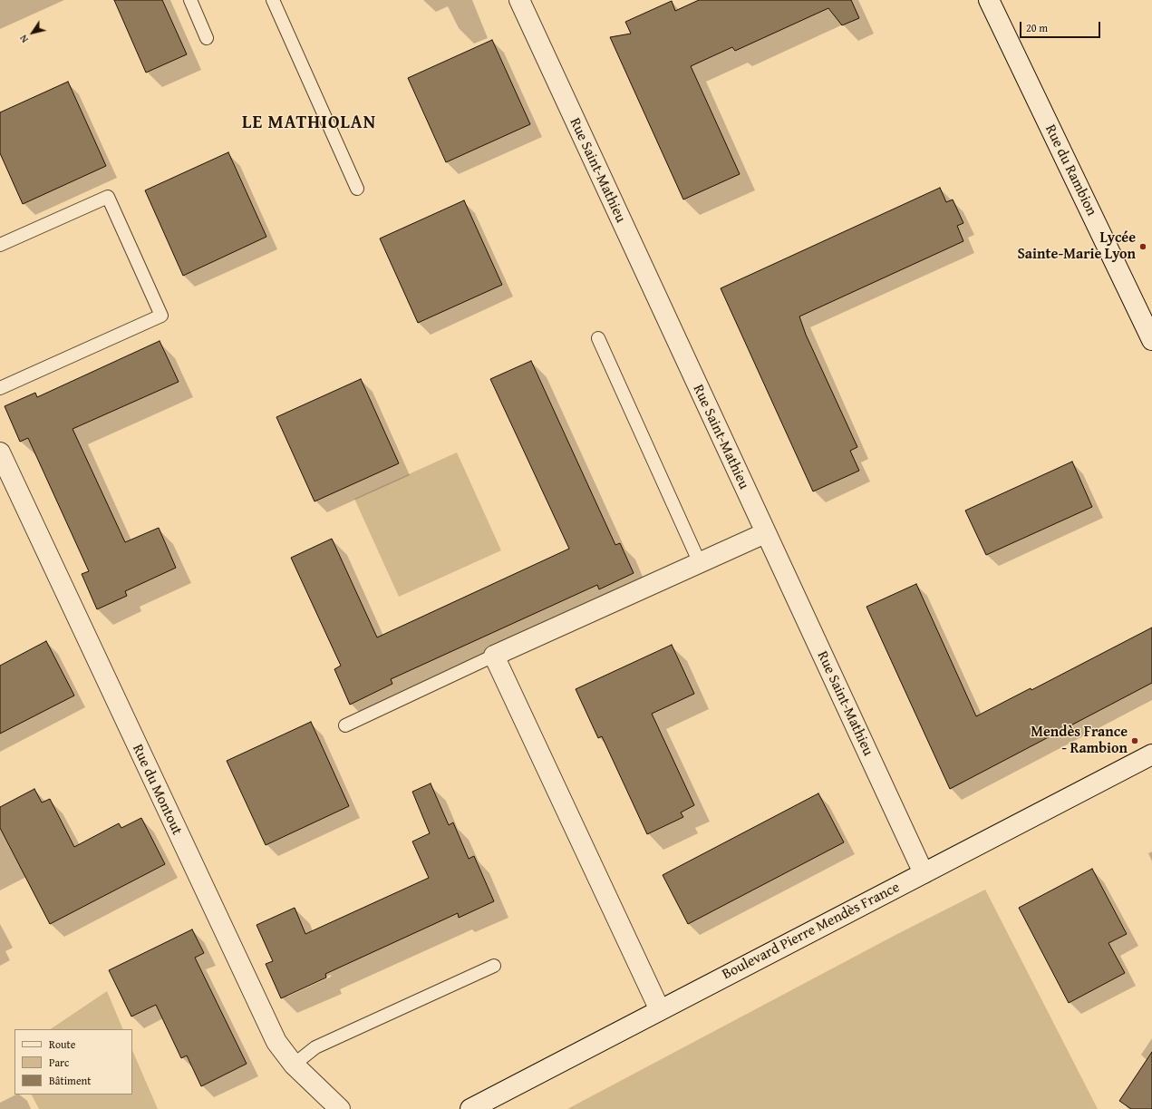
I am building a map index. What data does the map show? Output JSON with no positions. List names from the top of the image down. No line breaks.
{"streets":{"street":["Rue Saint-Mathieu","Rue du Rambion","Rue du Montout","Boulevard Pierre Mendès France"]},"crossings":[["Rue Saint-Mathieu","Boulevard Pierre Mendès France"]],"districts":["LE MATHIOLAN"],"places":["Lycée Sainte-Marie Lyon","Mendès France - Rambion"],"legend":["Route","Parc","Bâtiment"],"scale_bar":"20 m","north":"bottom left"}
